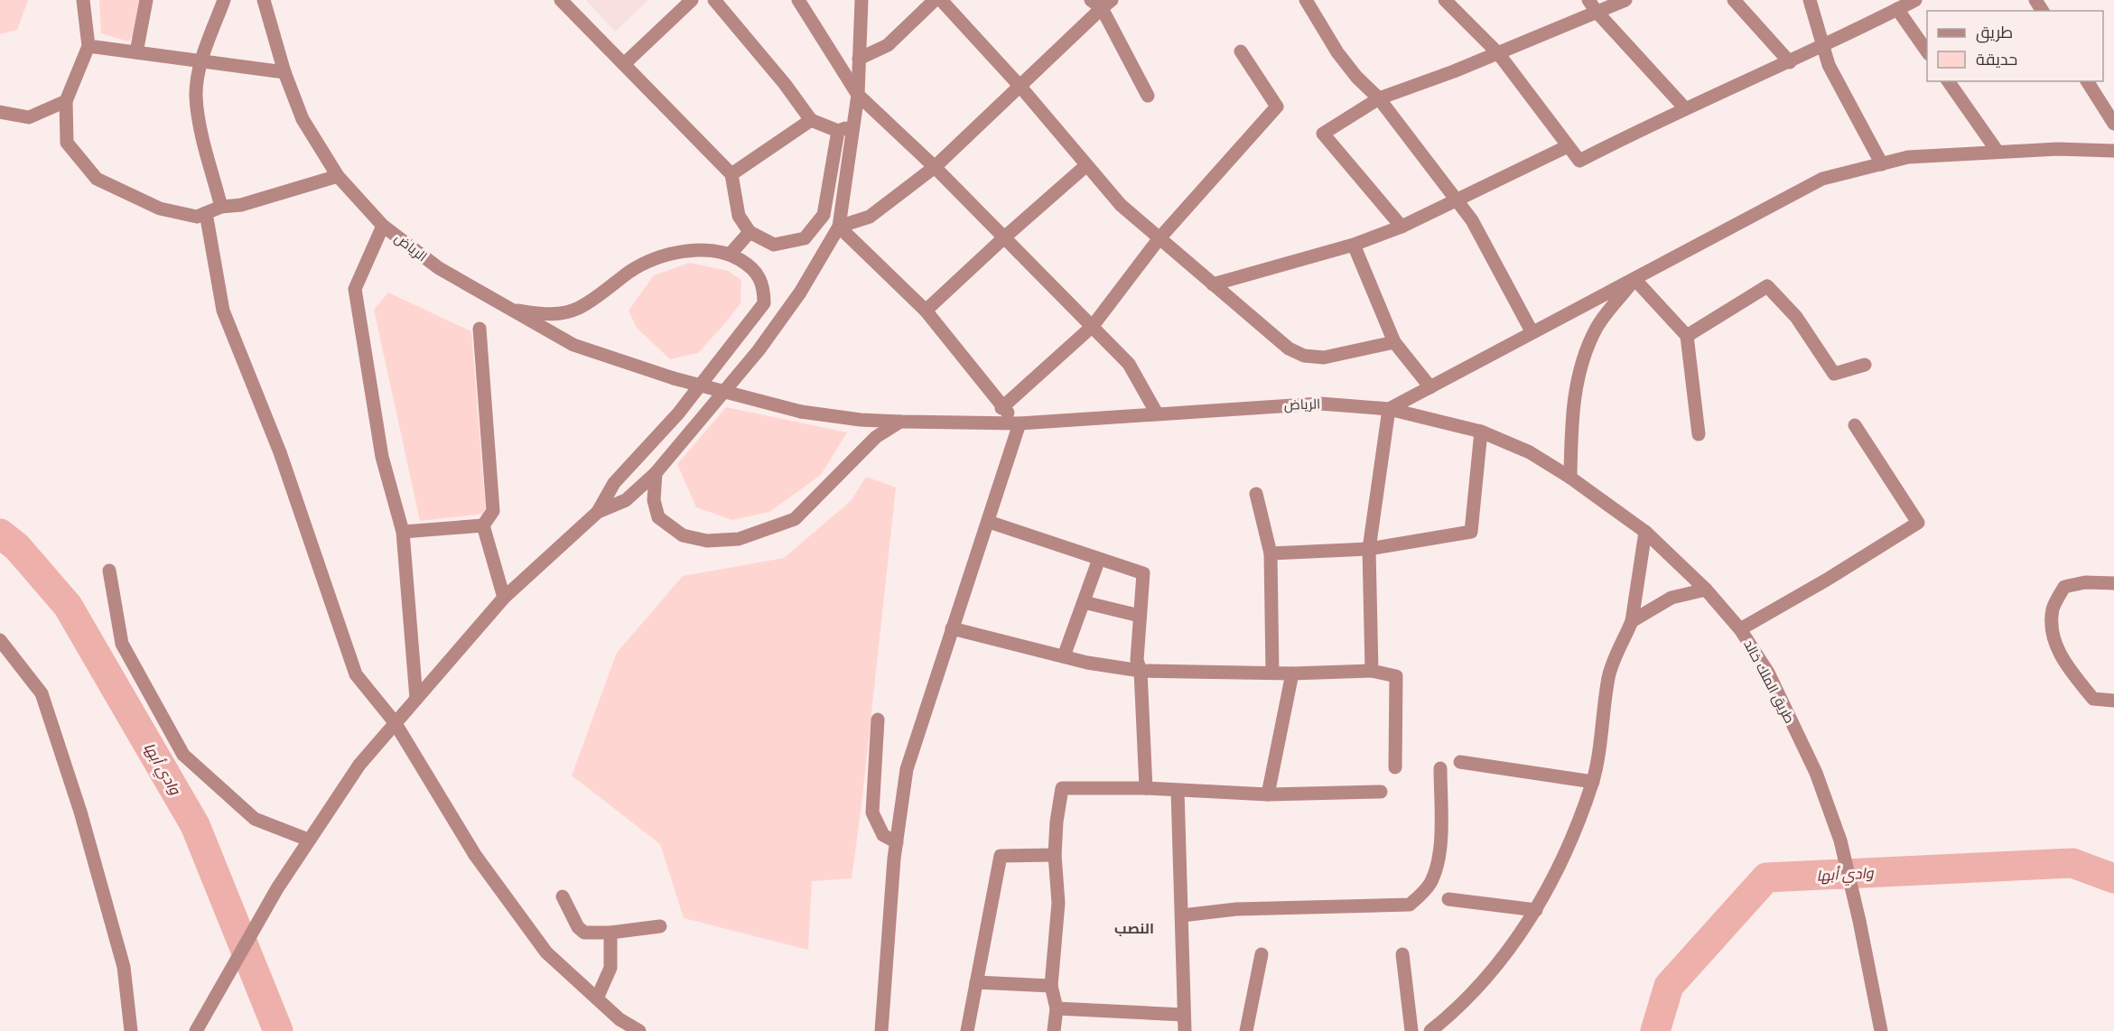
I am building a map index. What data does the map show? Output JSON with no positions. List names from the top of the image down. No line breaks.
{"streets":{"street":["الرياض","طريق الملك خالد"]},"crossings":[["الرياض","طريق الملك خالد"]],"districts":["النصب"],"water":["وادي أبها"],"legend":["طريق","حديقة"]}
